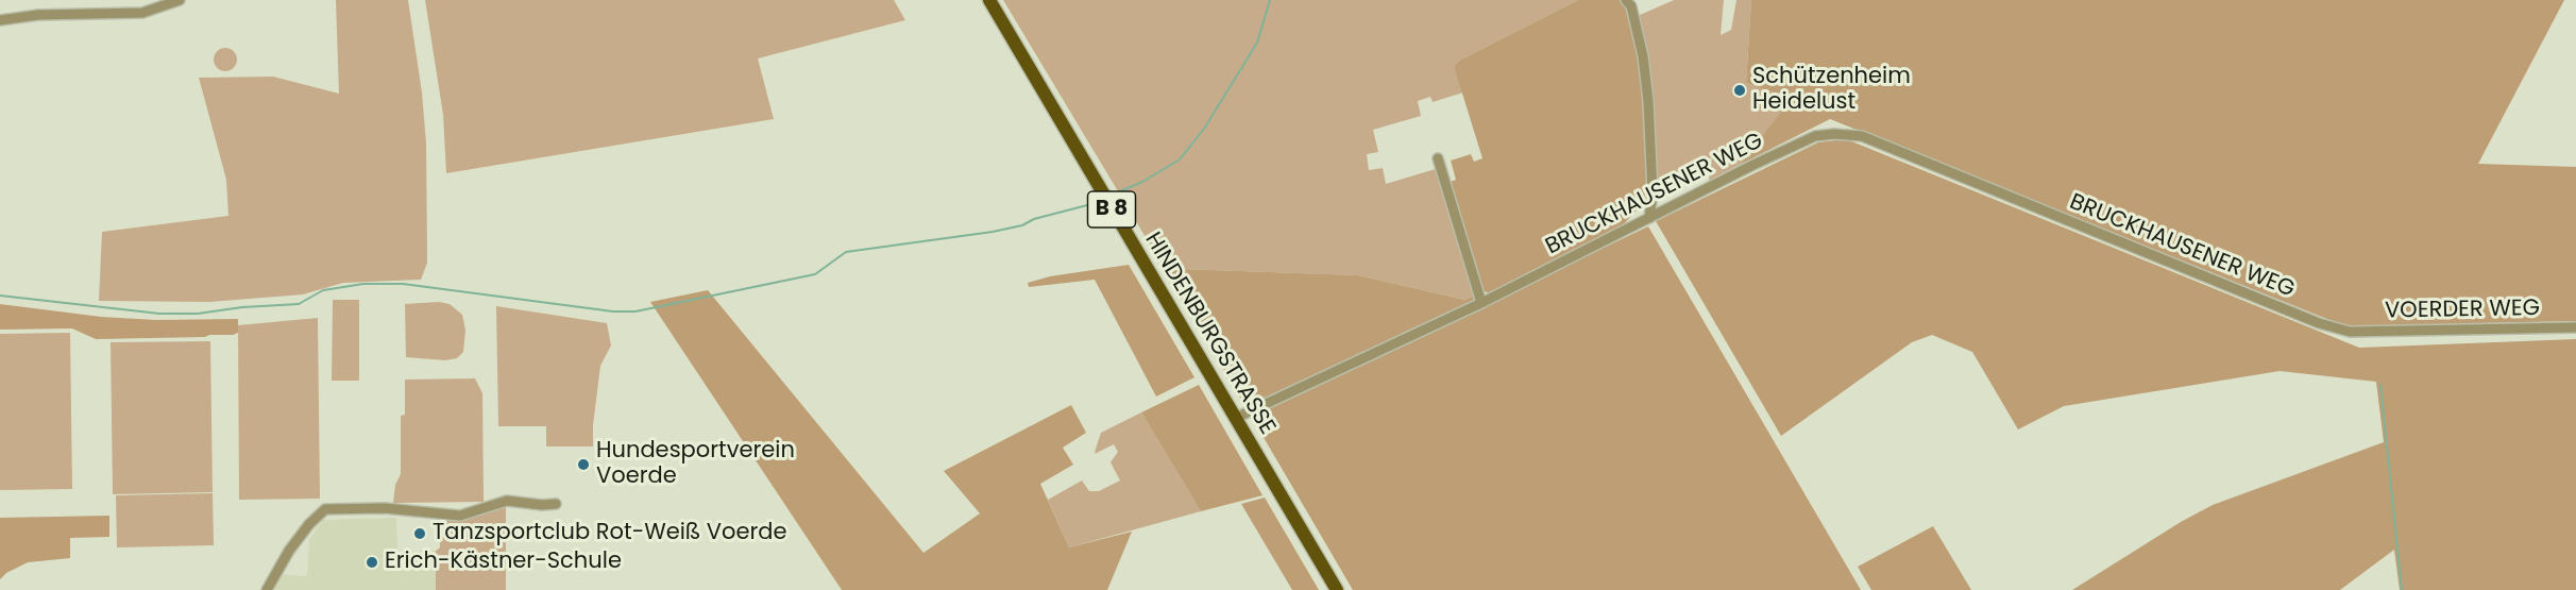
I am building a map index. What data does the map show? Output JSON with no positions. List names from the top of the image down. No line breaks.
{"streets":{"main road":["B 8","HINDENBURGSTRASSE"],"street":["BRUCKHAUSENER WEG","VOERDER WEG"]},"crossings":[["BRUCKHAUSENER WEG","VOERDER WEG"],["BRUCKHAUSENER WEG","HINDENBURGSTRASSE"]],"places":["Schützenheim Heidelust","Hundesportverein Voerde","Tanzsportclub Rot-Weiß Voerde","Erich-Kästner-Schule"]}
